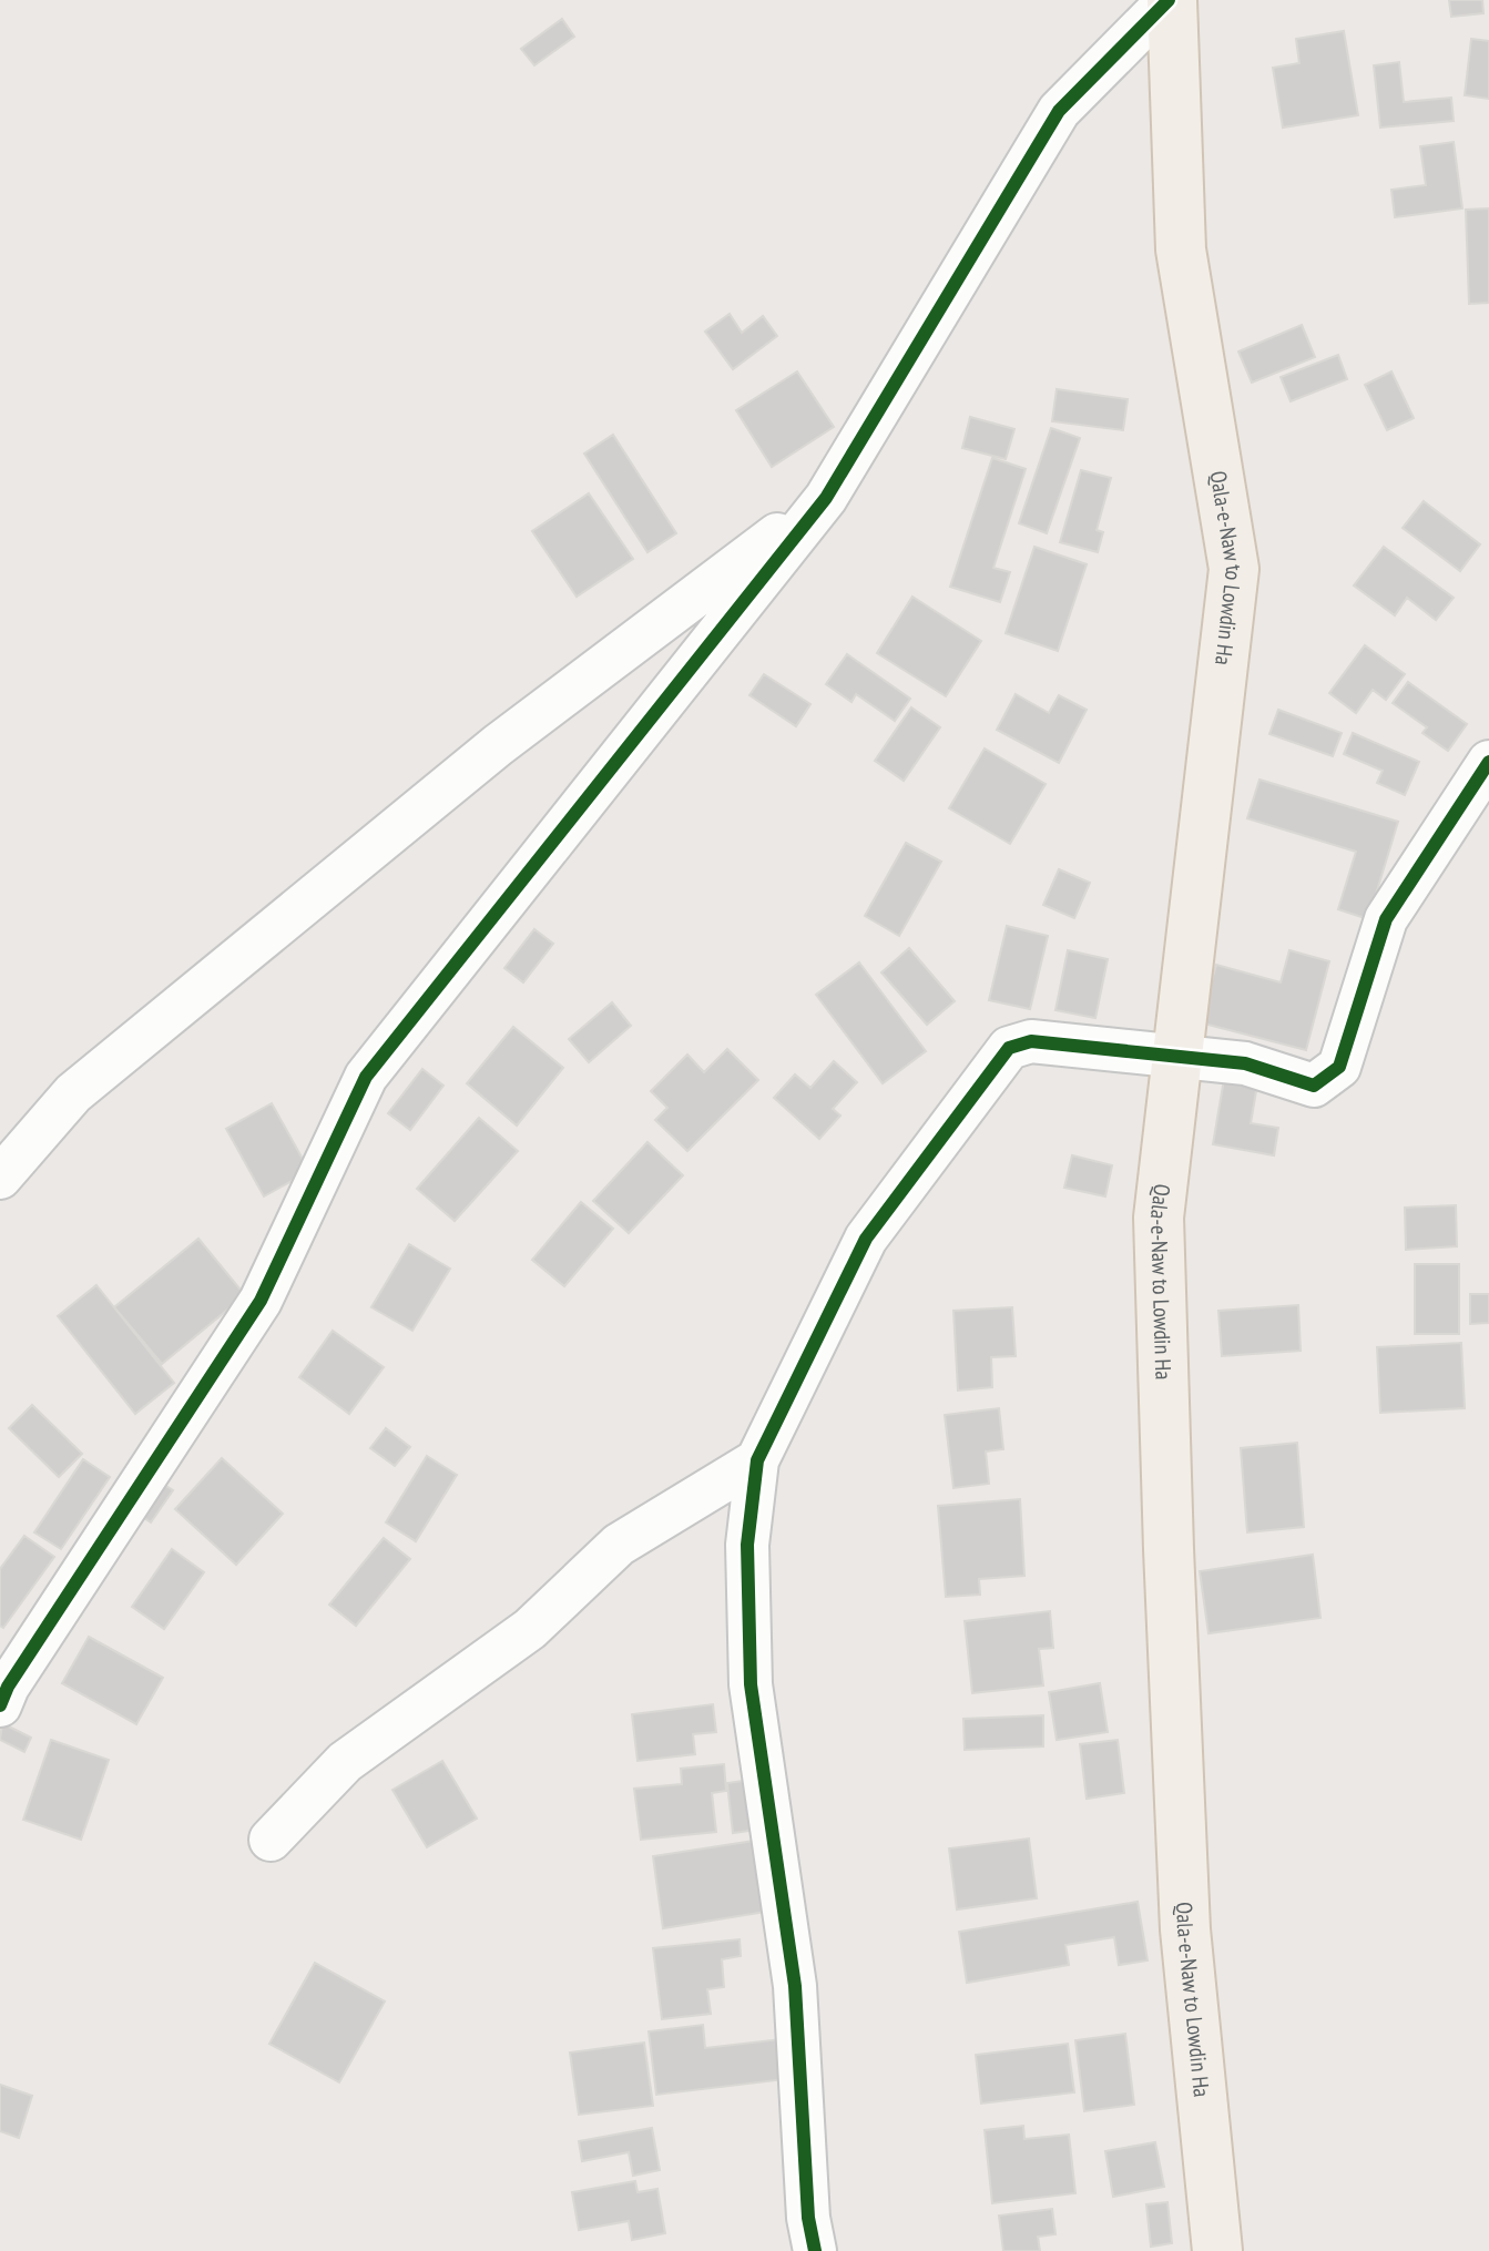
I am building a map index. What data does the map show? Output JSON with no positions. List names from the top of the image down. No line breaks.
{"streets":{"main road":["Qala-e-Naw to Lowdin Ha"]}}
